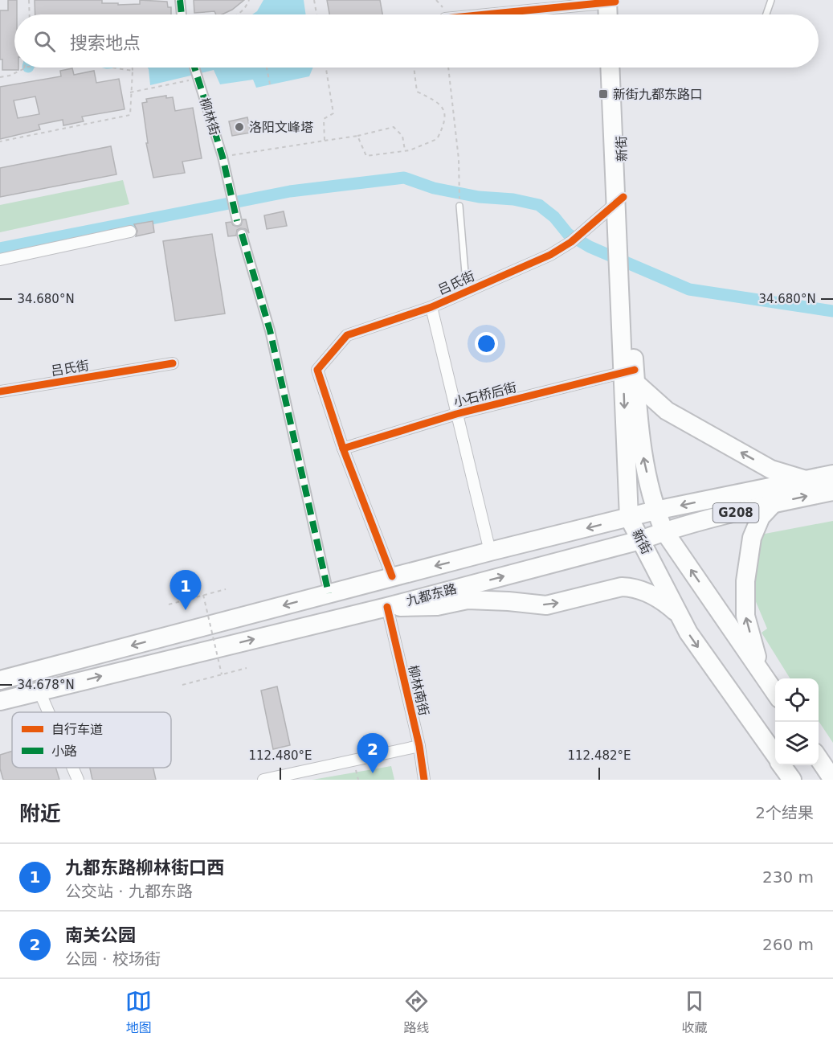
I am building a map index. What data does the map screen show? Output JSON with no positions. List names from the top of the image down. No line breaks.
{"streets":{"main road":["新街","G208","九都东路"],"street":["柳林街","吕氏街","小石桥后街","柳林南街"]},"crossings":[["新街","吕氏街"],["新街","小石桥后街"],["新街","九都东路"],["吕氏街","小石桥后街"],["九都东路","柳林南街"]],"places":{"transit":["新街九都东路口"],"other":["洛阳文峰塔"]},"legend":["自行车道","小路"],"page":{"search":"搜索地点","pins":["1","2"],"heading":["附近","2个结果"],"list":[{"mark":"1","name":"九都东路柳林街口西","note":"公交站 · 九都东路","value":"230 m"},{"mark":"2","name":"南关公园","note":"公园 · 校场街","value":"260 m"}],"nav":["地图","路线","收藏"]},"coordinates":["34.680°N","34.678°N","112.480°E","112.482°E"]}
